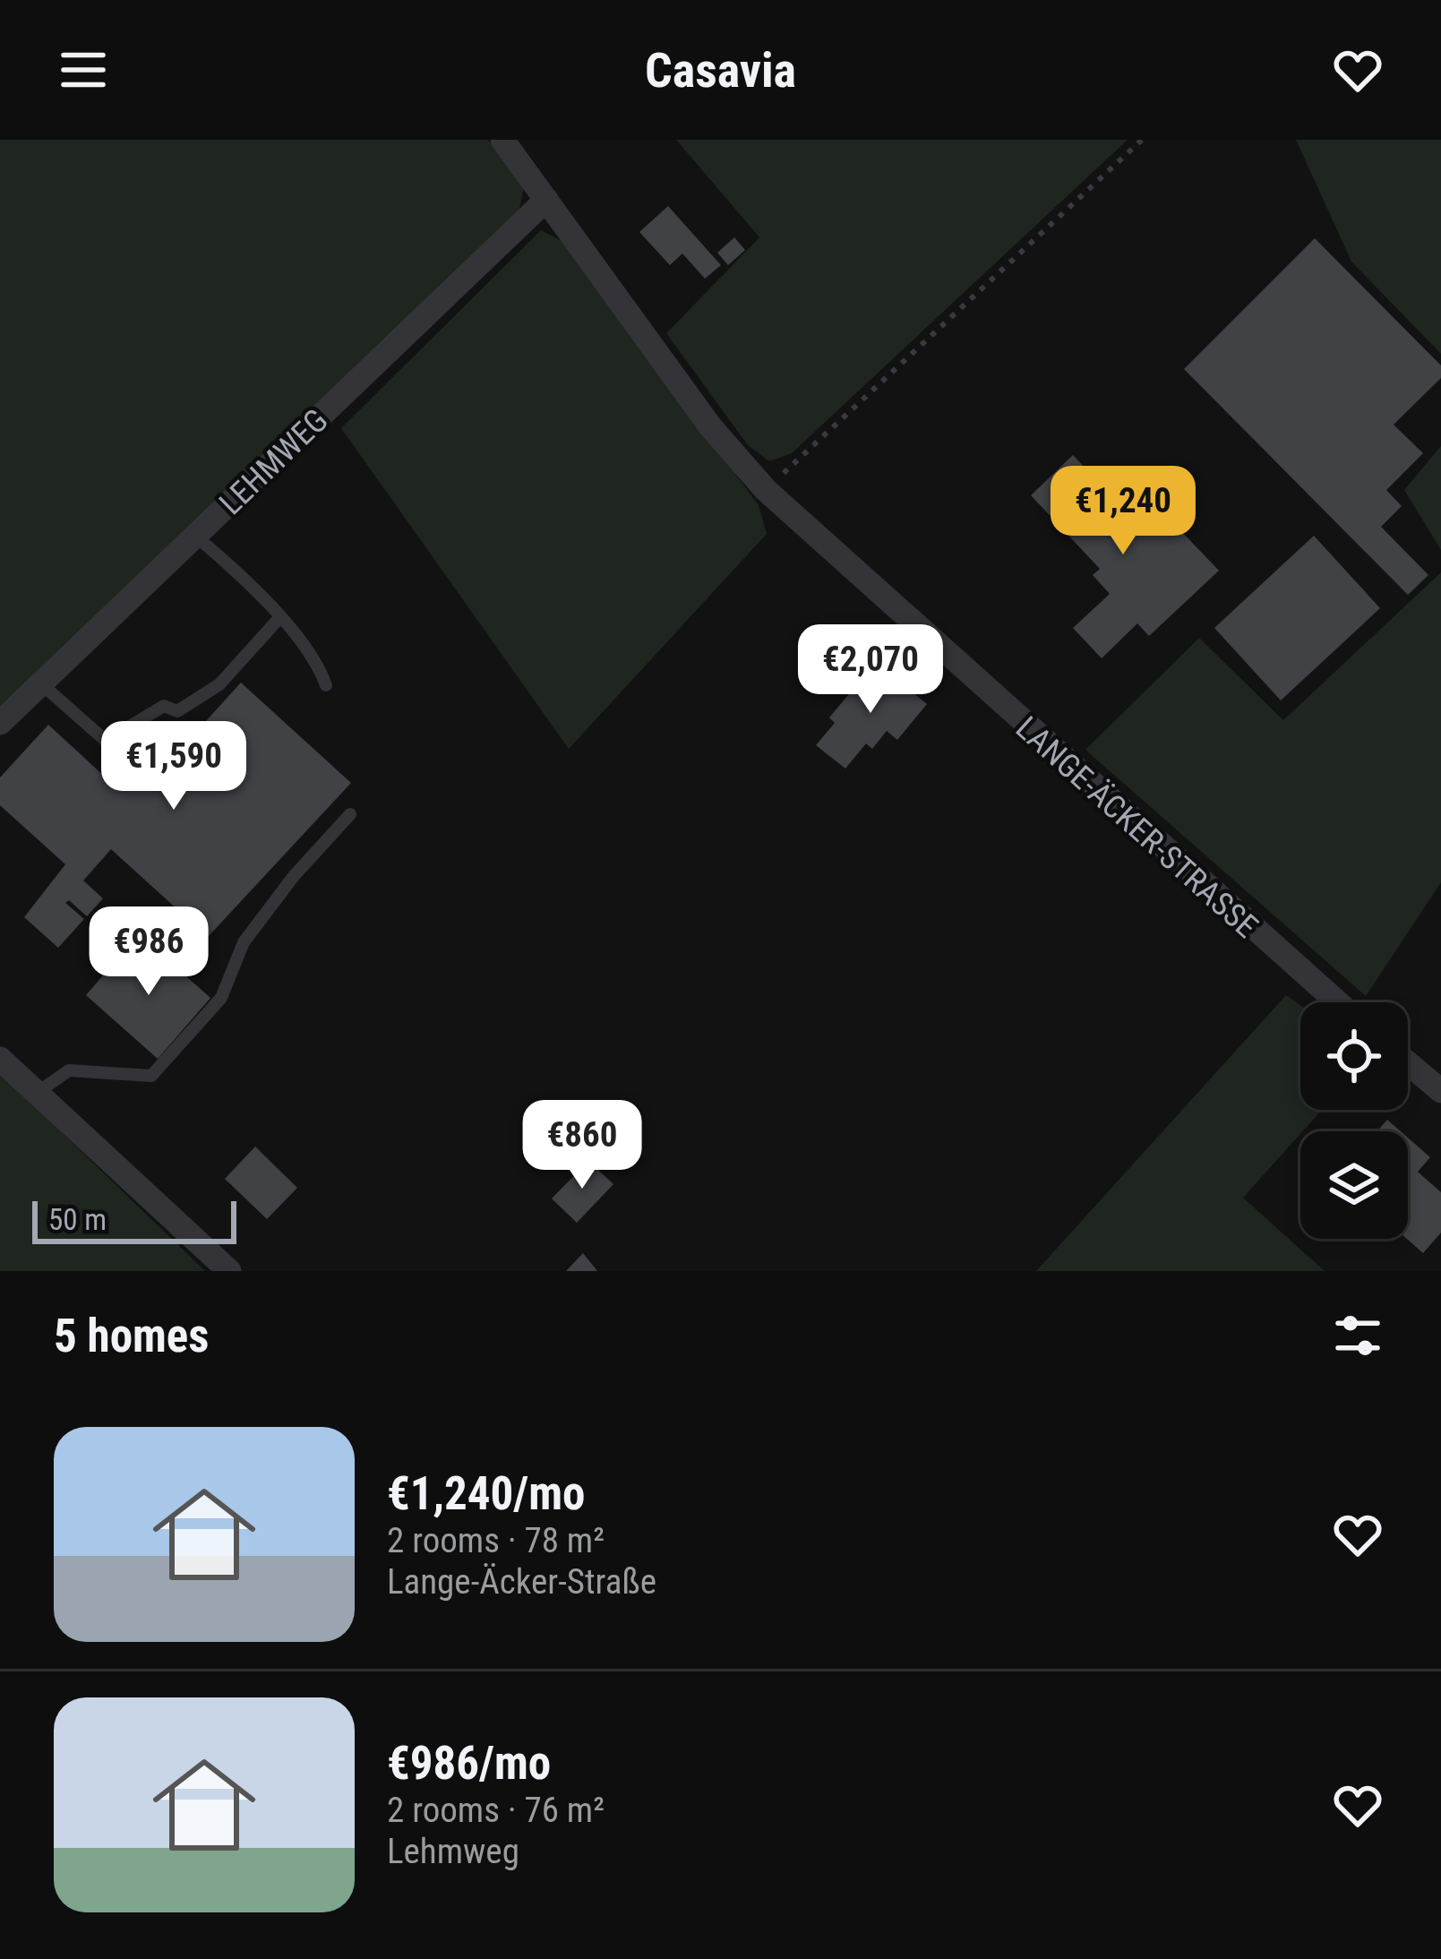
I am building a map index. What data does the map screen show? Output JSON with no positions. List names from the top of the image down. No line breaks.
{"streets":{"street":["LEHMWEG","LANGE-ÄCKER-STRASSE"]},"crossings":[["LEHMWEG","LANGE-ÄCKER-STRASSE"]],"scale_bar":"50 m","page":{"header":"Casavia","price":["€1,240","€2,070","€1,590","€986","€860"],"scale":"50 m","heading":"5 homes","list":[{"name":"€1,240/mo","note":"2 rooms · 78 m² · Lange-Äcker-Straße"},{"name":"€986/mo","note":"2 rooms · 76 m² · Lehmweg"}]}}
